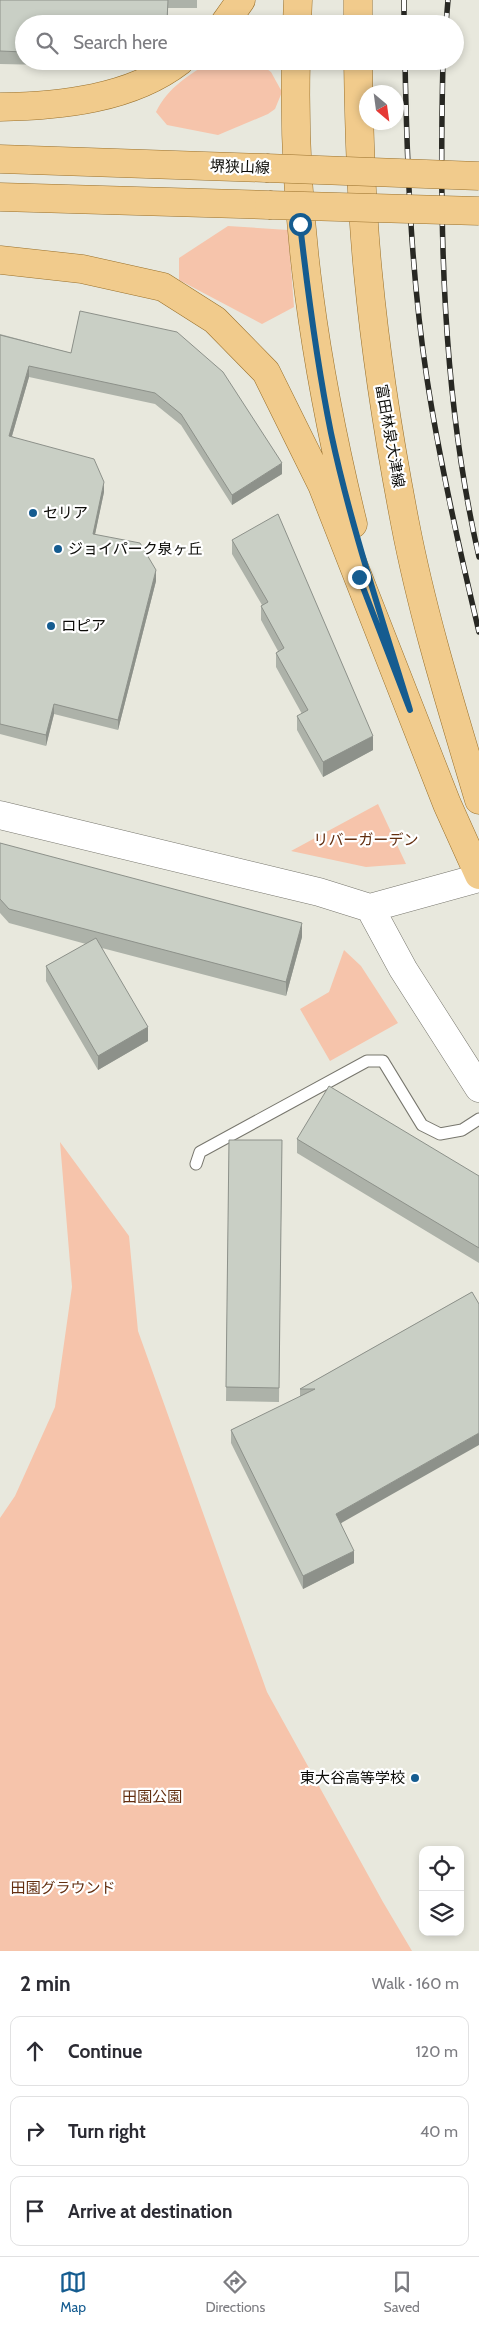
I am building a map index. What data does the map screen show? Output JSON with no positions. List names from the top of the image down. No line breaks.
{"streets":{"main road":["堺狭山線","富田林泉大津線"]},"parks":["リバーガーデン","田園公園","田園グラウンド"],"places":["セリア","ジョイパーク泉ヶ丘","ロピア","東大谷高等学校"],"north":"bottom right","page":{"search":"Search here","heading":["2 min","Walk · 160 m"],"list":[["Continue","120 m"],["Turn right","40 m"],"Arrive at destination"],"nav":["Map","Directions","Saved"]}}
